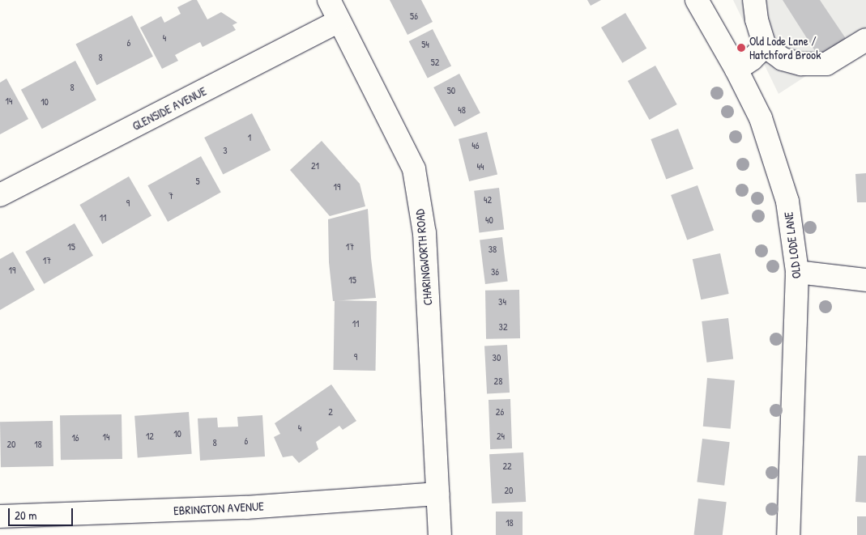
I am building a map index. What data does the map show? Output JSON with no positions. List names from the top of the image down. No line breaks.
{"streets":{"street":["GLENSIDE AVENUE","OLD LODE LANE","CHARINGWORTH ROAD","EBRINGTON AVENUE"]},"crossings":[["GLENSIDE AVENUE","CHARINGWORTH ROAD"],["CHARINGWORTH ROAD","EBRINGTON AVENUE"]],"places":["Old Lode Lane / Hatchford Brook"],"house_numbers":["56","4","6","54","8","52","8","50","14","10","48","1","46","3","21","44","5","19","7","42","9","11","40","15","17","38","17","19","36","15","34","11","32","9","30","28","2","26","4","10","12","24","14","16","6","8","20","18","22","20","18"],"scale_bar":"20 m"}
